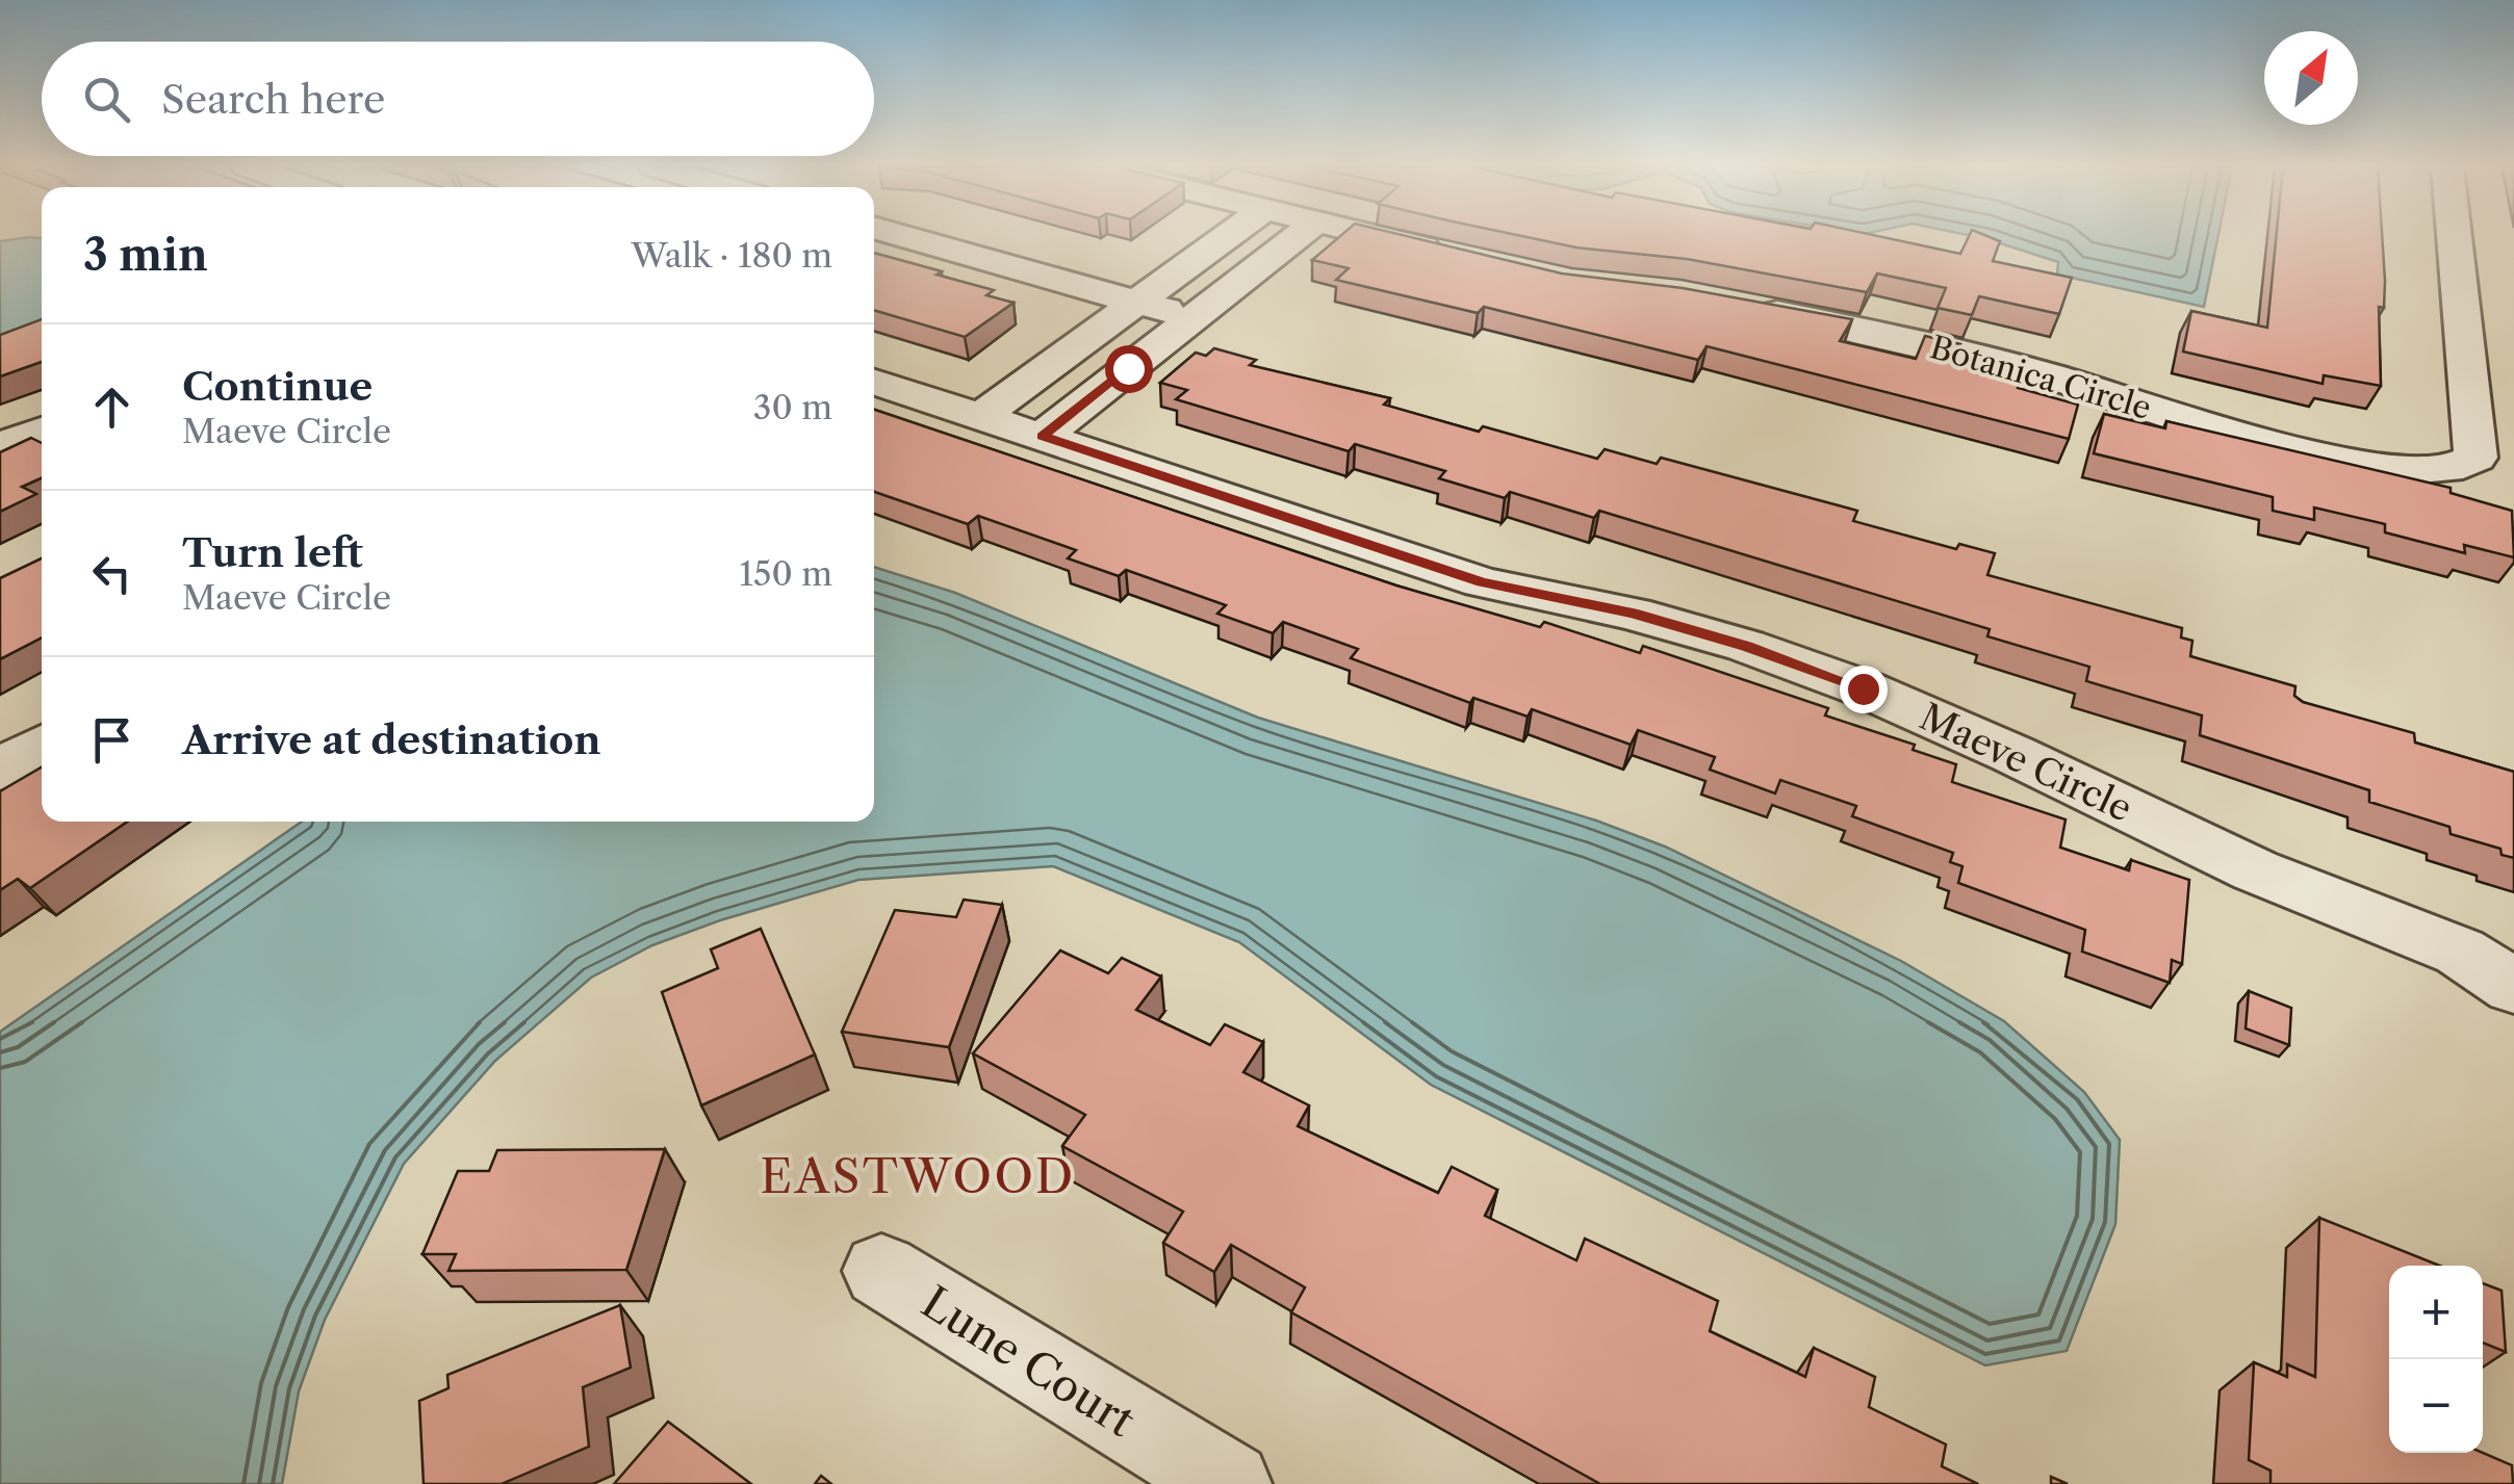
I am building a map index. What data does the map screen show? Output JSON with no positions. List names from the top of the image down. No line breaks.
{"streets":{"street":["Botanica Circle","Maeve Circle","Lune Court"]},"districts":["EASTWOOD"],"north":"top right","page":{"search":"Search here","heading":["3 min","Walk · 180 m"],"list":[["Continue","Maeve Circle","30 m"],["Turn left","Maeve Circle","150 m"],"Arrive at destination"],"map_buttons":["+","−"]}}
